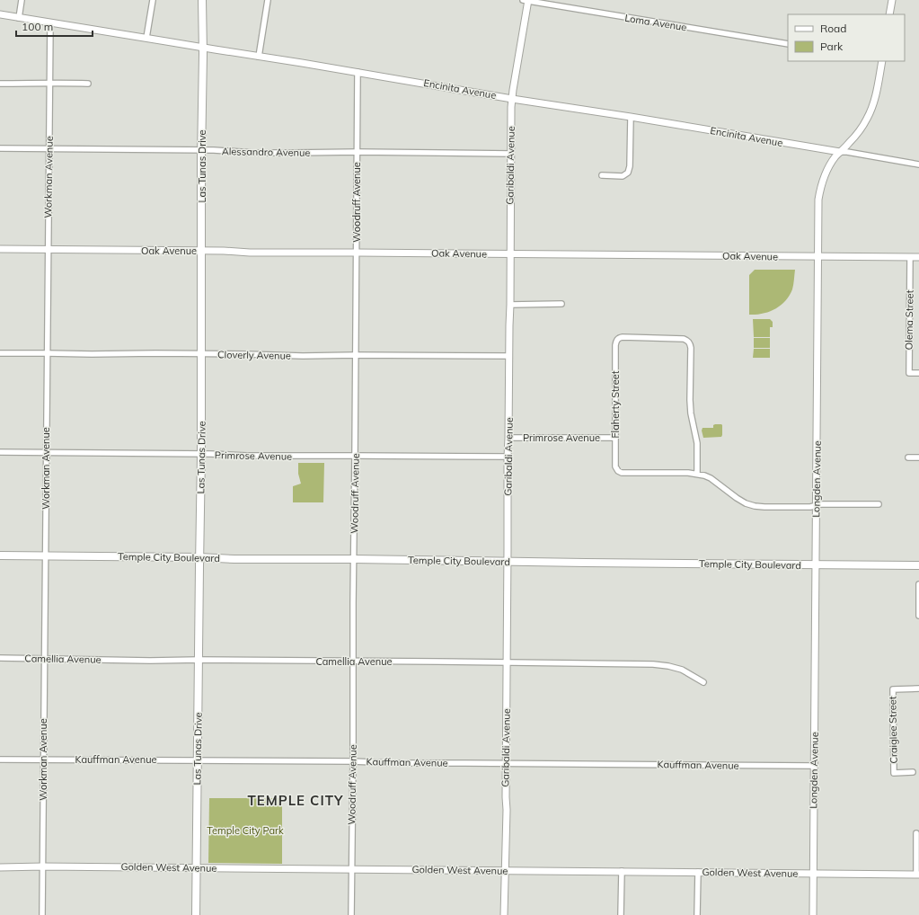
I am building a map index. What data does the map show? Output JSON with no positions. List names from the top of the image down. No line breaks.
{"streets":{"main road":["Las Tunas Drive","Temple City Boulevard"],"street":["Loma Avenue","Encinita Avenue","Alessandro Avenue","Garibaldi Avenue","Workman Avenue","Woodruff Avenue","Oak Avenue","Olema Street","Cloverly Avenue","Flaherty Street","Primrose Avenue","Longden Avenue","Camellia Avenue","Craiglee Street","Kauffman Avenue","Golden West Avenue"]},"crossings":[["Loma Avenue","Garibaldi Avenue"],["Encinita Avenue","Garibaldi Avenue"],["Encinita Avenue","Las Tunas Drive"],["Encinita Avenue","Workman Avenue"],["Encinita Avenue","Woodruff Avenue"],["Encinita Avenue","Longden Avenue"],["Alessandro Avenue","Garibaldi Avenue"],["Alessandro Avenue","Las Tunas Drive"],["Alessandro Avenue","Workman Avenue"],["Alessandro Avenue","Woodruff Avenue"],["Garibaldi Avenue","Oak Avenue"],["Garibaldi Avenue","Cloverly Avenue"],["Garibaldi Avenue","Primrose Avenue"],["Garibaldi Avenue","Temple City Boulevard"],["Garibaldi Avenue","Camellia Avenue"],["Garibaldi Avenue","Kauffman Avenue"],["Garibaldi Avenue","Golden West Avenue"],["Las Tunas Drive","Oak Avenue"],["Las Tunas Drive","Cloverly Avenue"],["Las Tunas Drive","Primrose Avenue"],["Las Tunas Drive","Temple City Boulevard"],["Las Tunas Drive","Camellia Avenue"],["Las Tunas Drive","Kauffman Avenue"],["Las Tunas Drive","Golden West Avenue"],["Workman Avenue","Oak Avenue"],["Workman Avenue","Cloverly Avenue"],["Workman Avenue","Primrose Avenue"],["Workman Avenue","Temple City Boulevard"],["Workman Avenue","Camellia Avenue"],["Workman Avenue","Kauffman Avenue"],["Workman Avenue","Golden West Avenue"],["Woodruff Avenue","Oak Avenue"],["Woodruff Avenue","Cloverly Avenue"],["Woodruff Avenue","Primrose Avenue"],["Woodruff Avenue","Temple City Boulevard"],["Woodruff Avenue","Camellia Avenue"],["Woodruff Avenue","Kauffman Avenue"],["Woodruff Avenue","Golden West Avenue"],["Oak Avenue","Olema Street"],["Oak Avenue","Longden Avenue"],["Flaherty Street","Primrose Avenue"],["Longden Avenue","Temple City Boulevard"],["Longden Avenue","Kauffman Avenue"],["Longden Avenue","Golden West Avenue"]],"districts":["TEMPLE CITY"],"parks":["Temple City Park"],"legend":["Road","Park"],"scale_bar":"100 m"}
